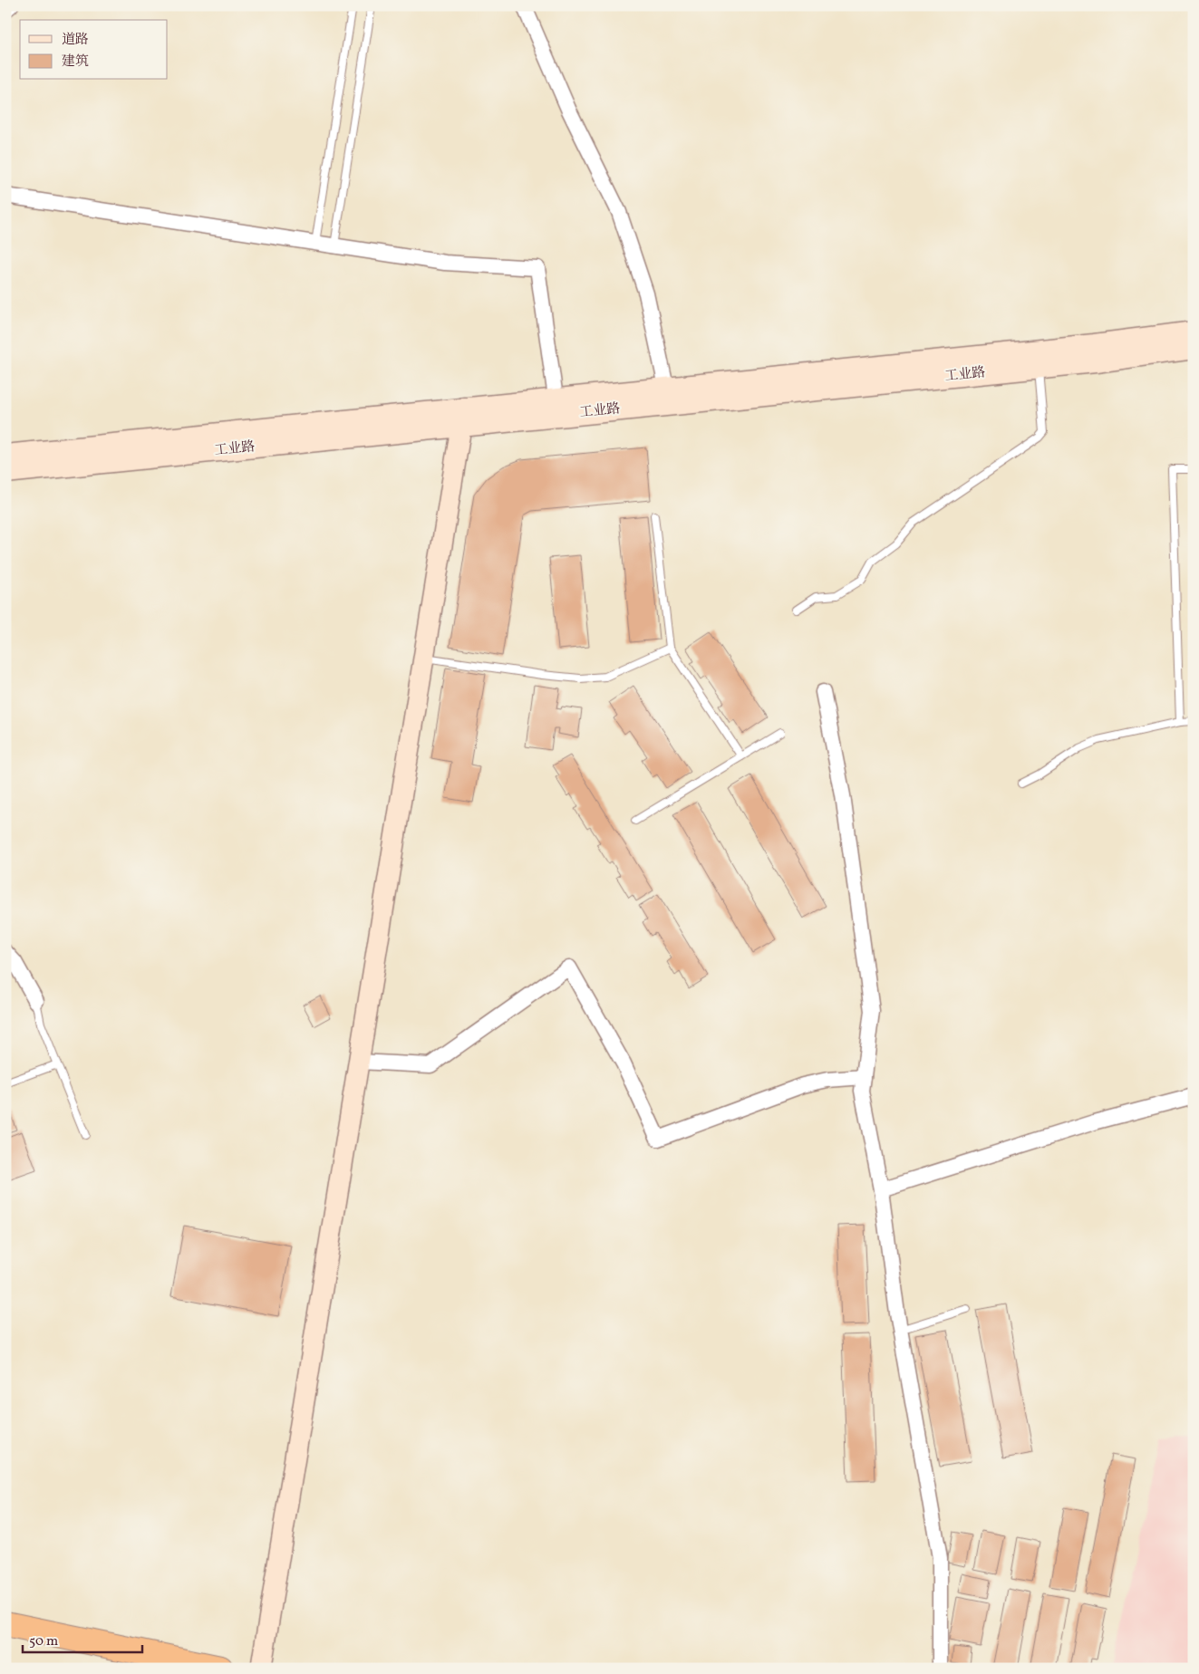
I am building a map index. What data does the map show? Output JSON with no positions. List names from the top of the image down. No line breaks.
{"streets":{"main road":["工业路"]},"legend":["道路","建筑"],"scale_bar":"50 m"}
